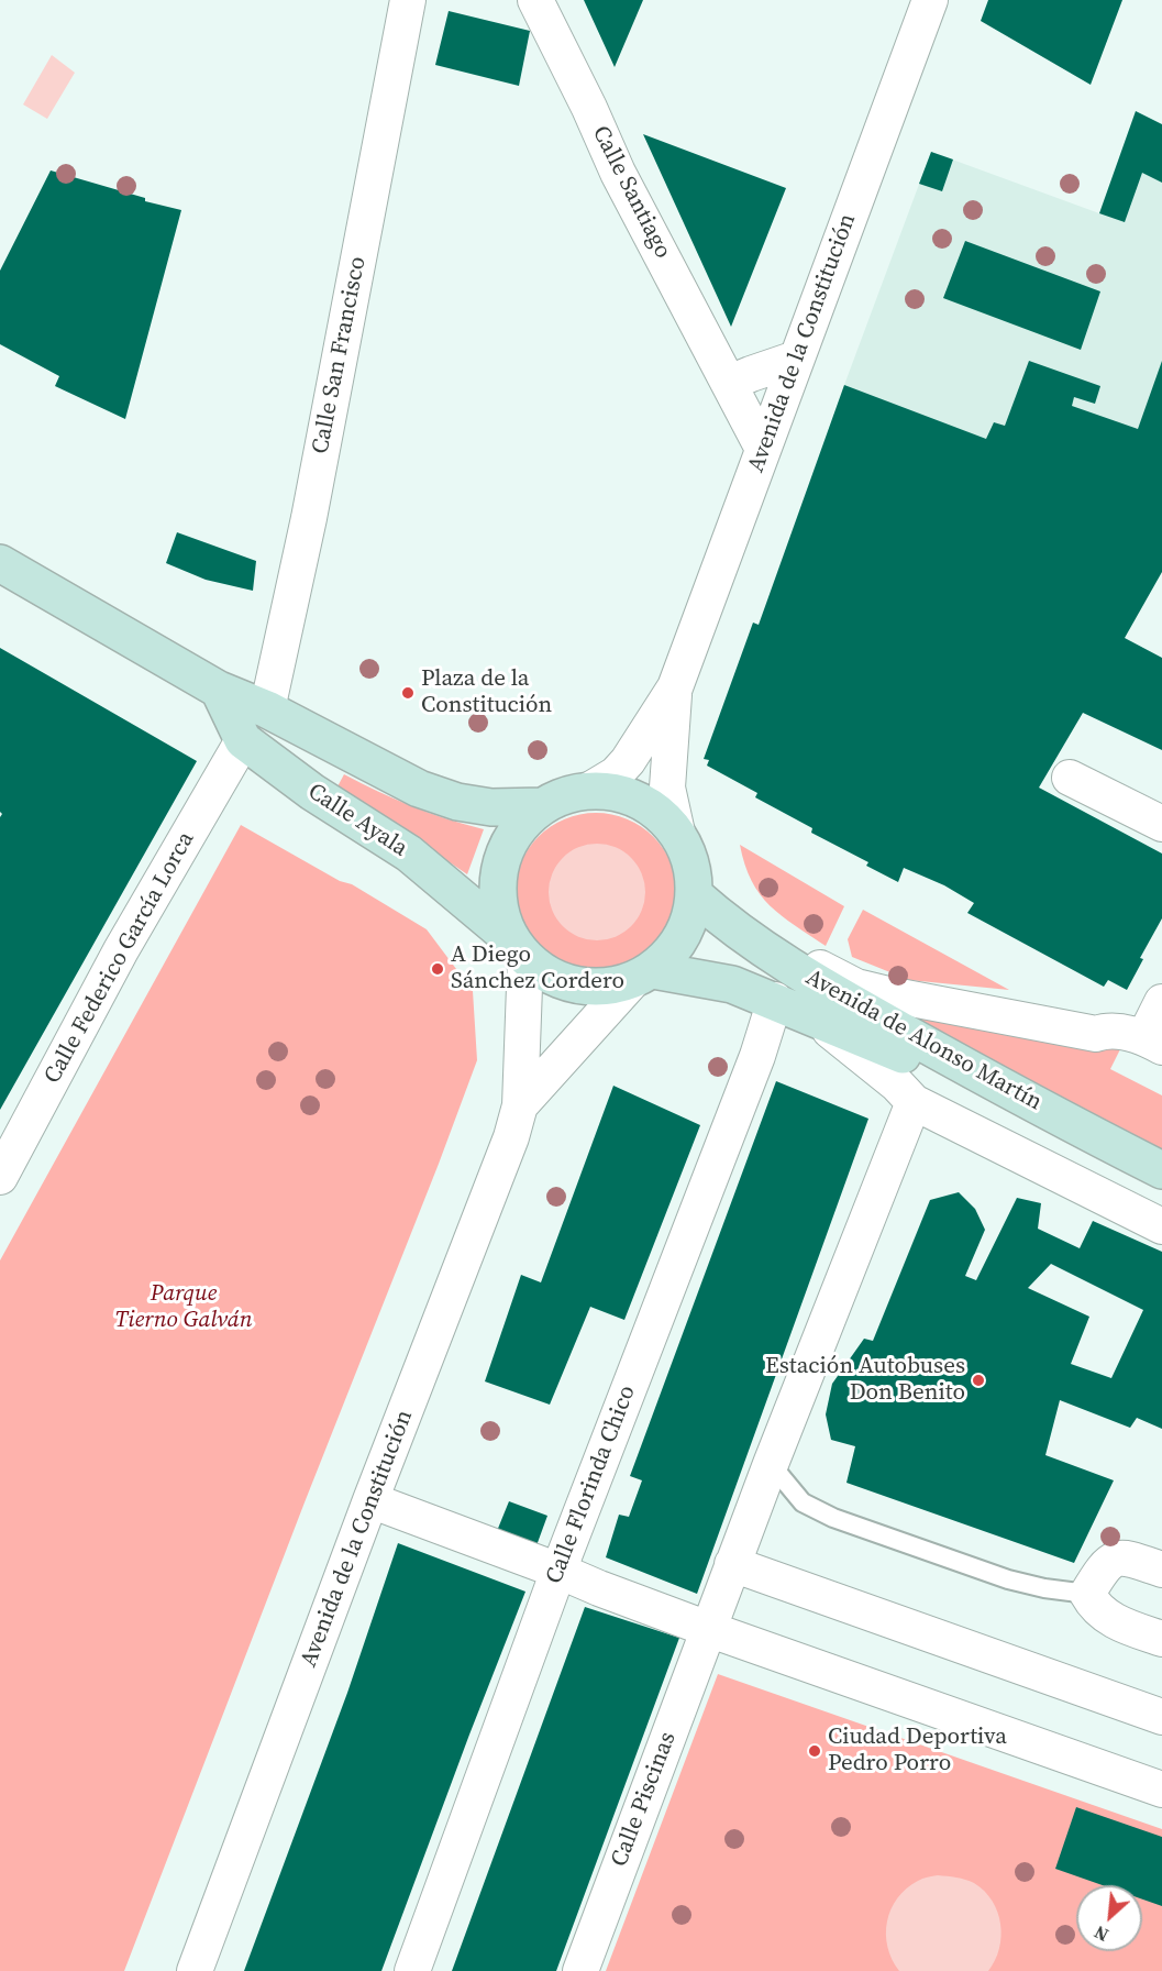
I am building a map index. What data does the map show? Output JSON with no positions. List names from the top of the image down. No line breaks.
{"streets":{"main road":["Calle Ayala","Avenida de Alonso Martín"],"street":["Calle Santiago","Avenida de la Constitución","Calle San Francisco","Calle Federico García Lorca","Calle Florinda Chico","Calle Piscinas"]},"crossings":[["Calle Santiago","Avenida de la Constitución"],["Avenida de la Constitución","Calle Ayala"],["Avenida de la Constitución","Avenida de Alonso Martín"],["Calle Ayala","Calle Federico García Lorca"],["Calle Ayala","Avenida de Alonso Martín"],["Avenida de Alonso Martín","Calle Florinda Chico"],["Avenida de Alonso Martín","Calle Piscinas"]],"parks":["Parque Tierno Galván"],"places":["Plaza de la Constitución","A Diego Sánchez Cordero","Estación Autobuses Don Benito","Ciudad Deportiva Pedro Porro"],"north":"bottom left"}
